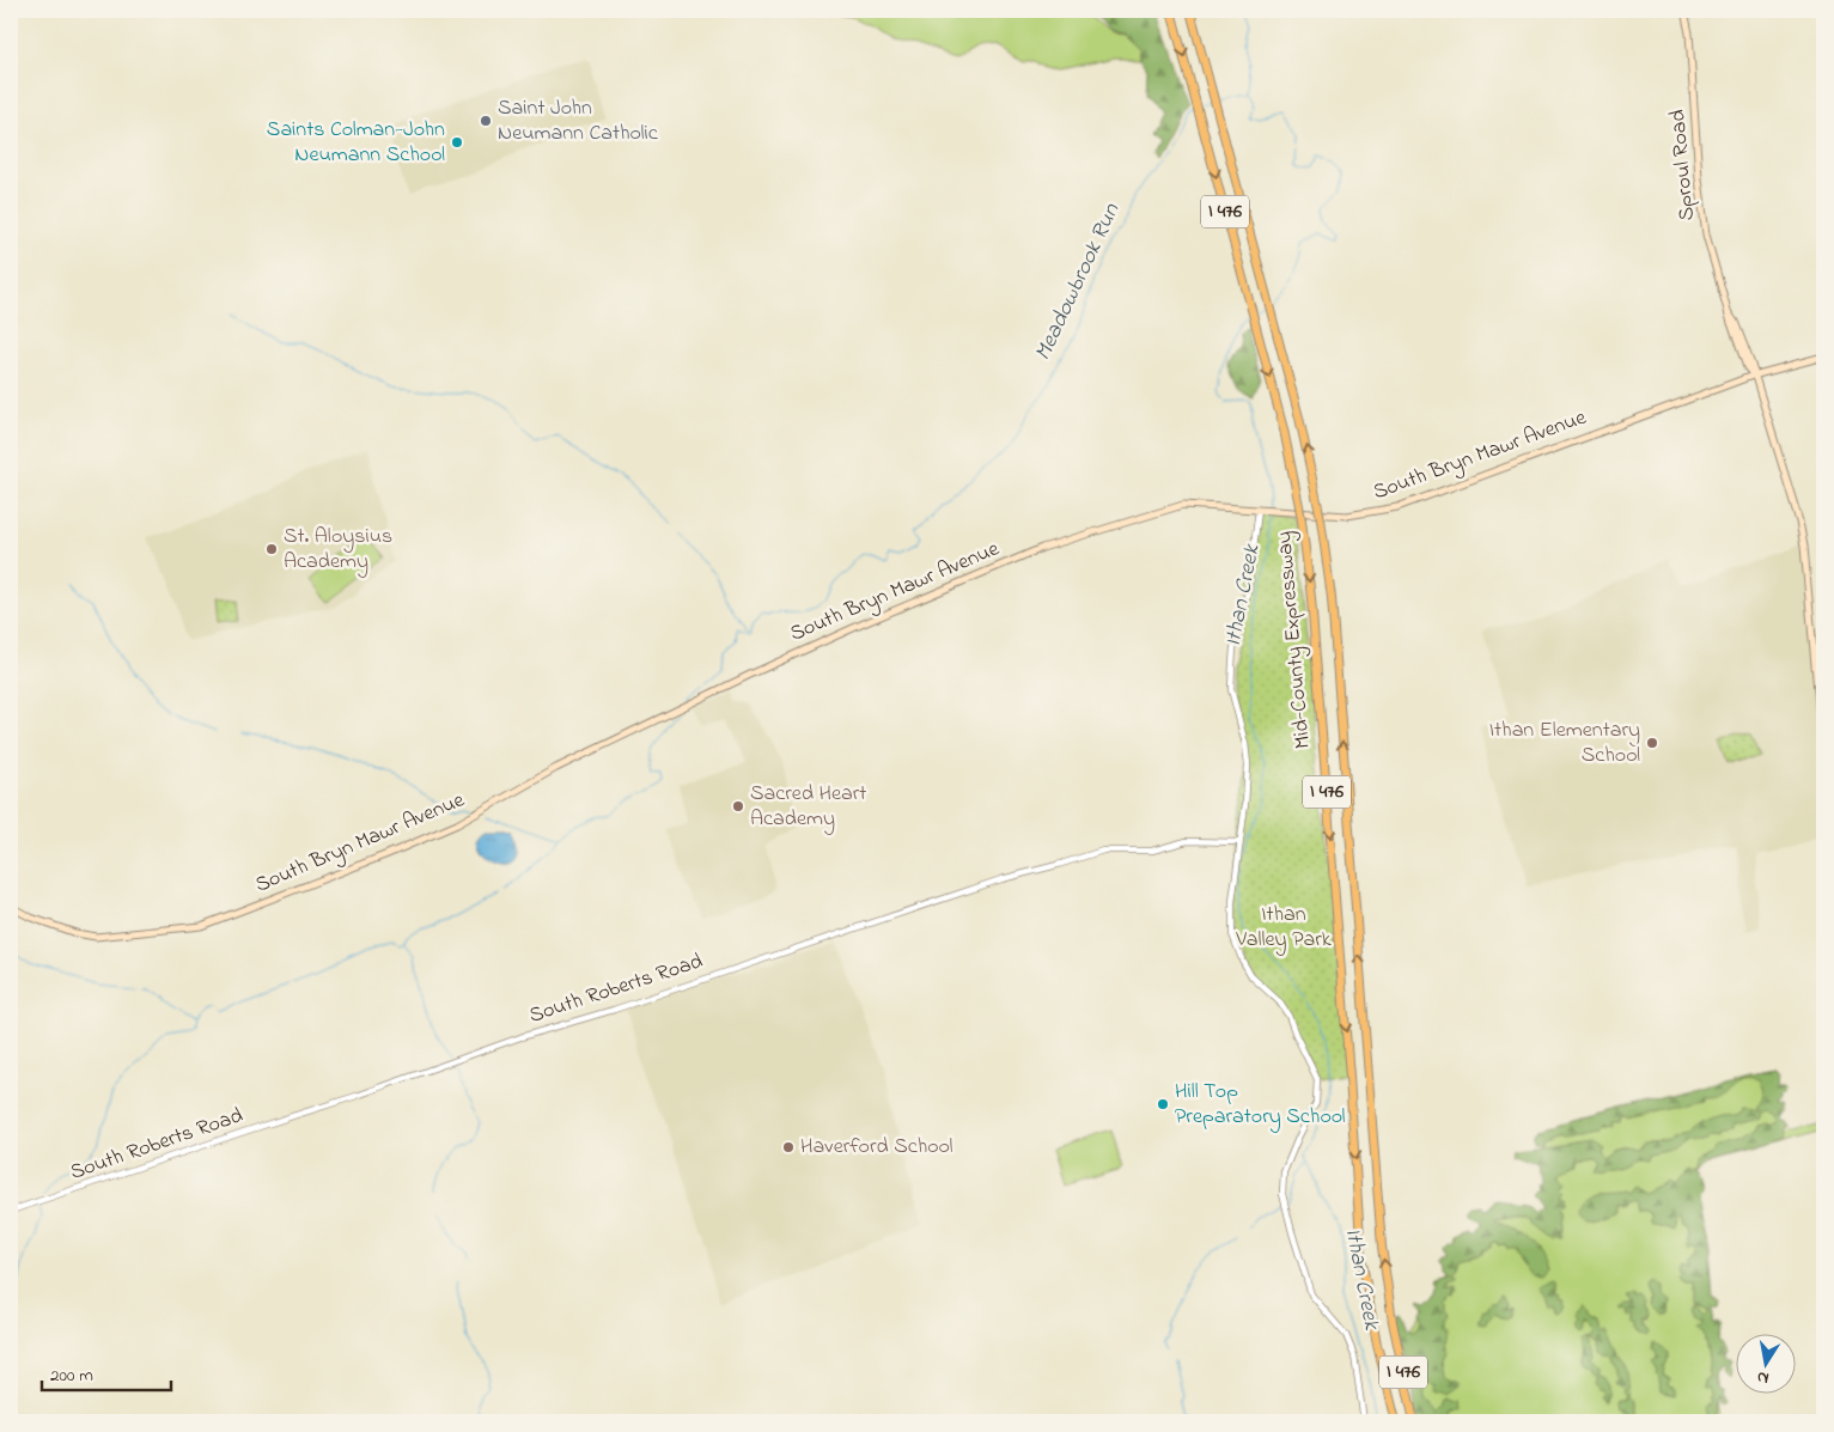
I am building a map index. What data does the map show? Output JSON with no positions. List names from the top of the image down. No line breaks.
{"streets":{"highway":["I 476","Mid-County Expressway"],"main road":["Sproul Road","South Bryn Mawr Avenue"],"street":["South Roberts Road"]},"crossings":[["Sproul Road","South Bryn Mawr Avenue"]],"water":["Meadowbrook Run","Ithan Creek"],"parks":["Ithan Valley Park"],"places":["Saint John Neumann Catholic","Saints Colman-John Neumann School","St. Aloysius Academy","Ithan Elementary School","Sacred Heart Academy","Hill Top Preparatory School","Haverford School"],"scale_bar":"200 m","north":"bottom"}
